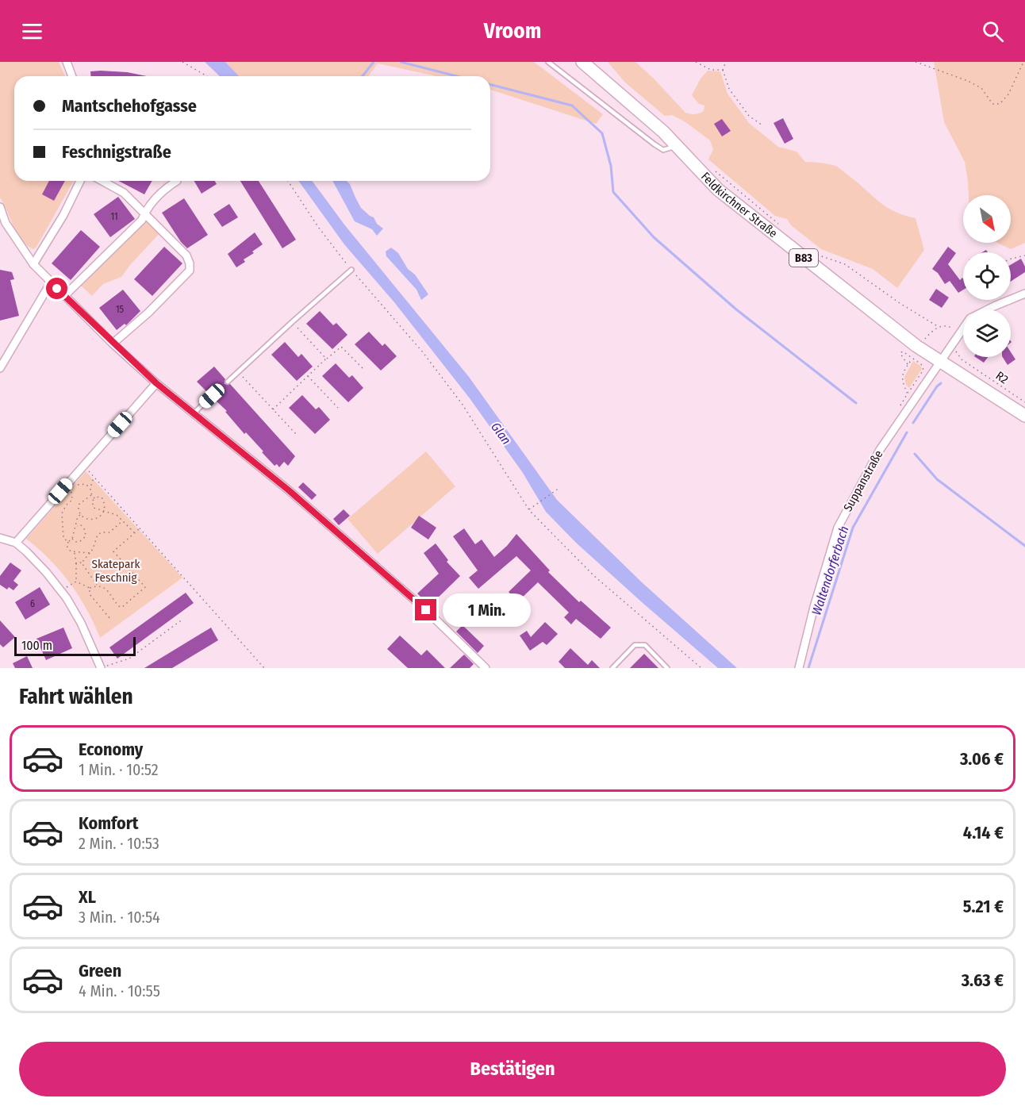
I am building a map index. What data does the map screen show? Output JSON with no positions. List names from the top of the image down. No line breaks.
{"streets":{"main road":["Feldkirchner Straße","B83"],"street":["Suppanstraße"],"path":["R2"]},"crossings":[["Feldkirchner Straße","Suppanstraße"]],"water":["Glan","Waltendorferbach"],"parks":["Skatepark Feschnig"],"house_numbers":["11","15","6"],"scale_bar":"100 m","north":"bottom right","page":{"header":"Vroom","banner":["Mantschehofgasse","Feschnigstraße"],"bubble":"1 Min.","scale":"100 m","heading":"Fahrt wählen","list":[{"name":"Economy","note":"1 Min. · 10:52","value":"3.06 €"},{"name":"Komfort","note":"2 Min. · 10:53","value":"4.14 €"},{"name":"XL","note":"3 Min. · 10:54","value":"5.21 €"},{"name":"Green","note":"4 Min. · 10:55","value":"3.63 €"}],"buttons":"Bestätigen"}}
